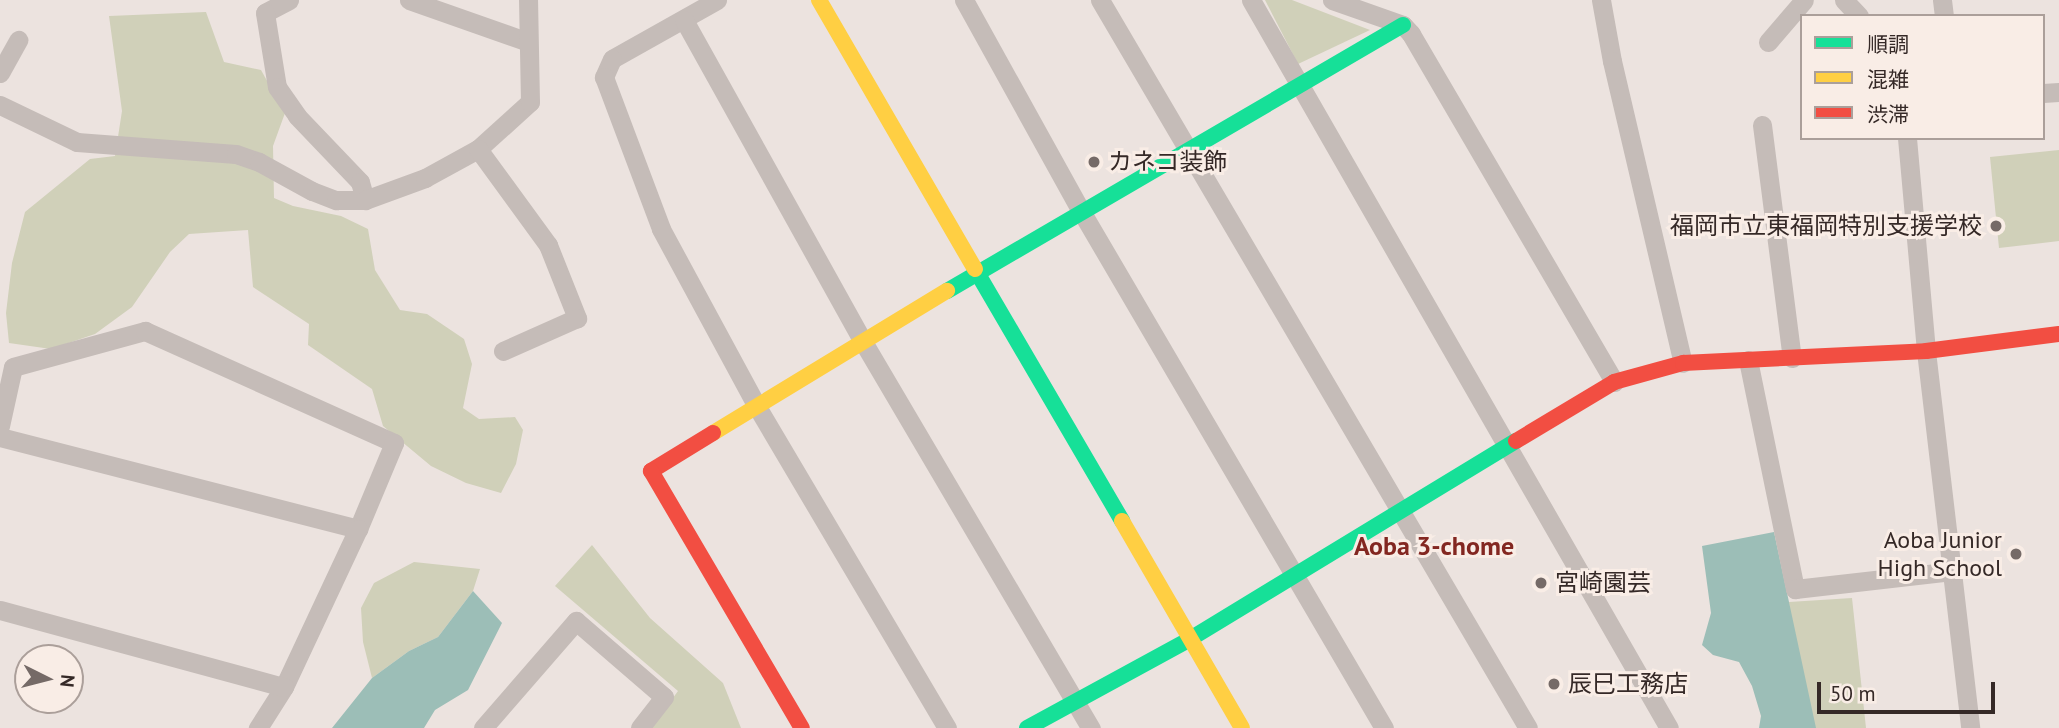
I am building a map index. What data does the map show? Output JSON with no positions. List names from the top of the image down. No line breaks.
{"districts":["Aoba 3-chome"],"places":["カネコ装飾","福岡市立東福岡特別支援学校","Aoba Junior High School","宮崎園芸","辰巳工務店"],"legend":["順調","混雑","渋滞"],"scale_bar":"50 m","north":"right"}
